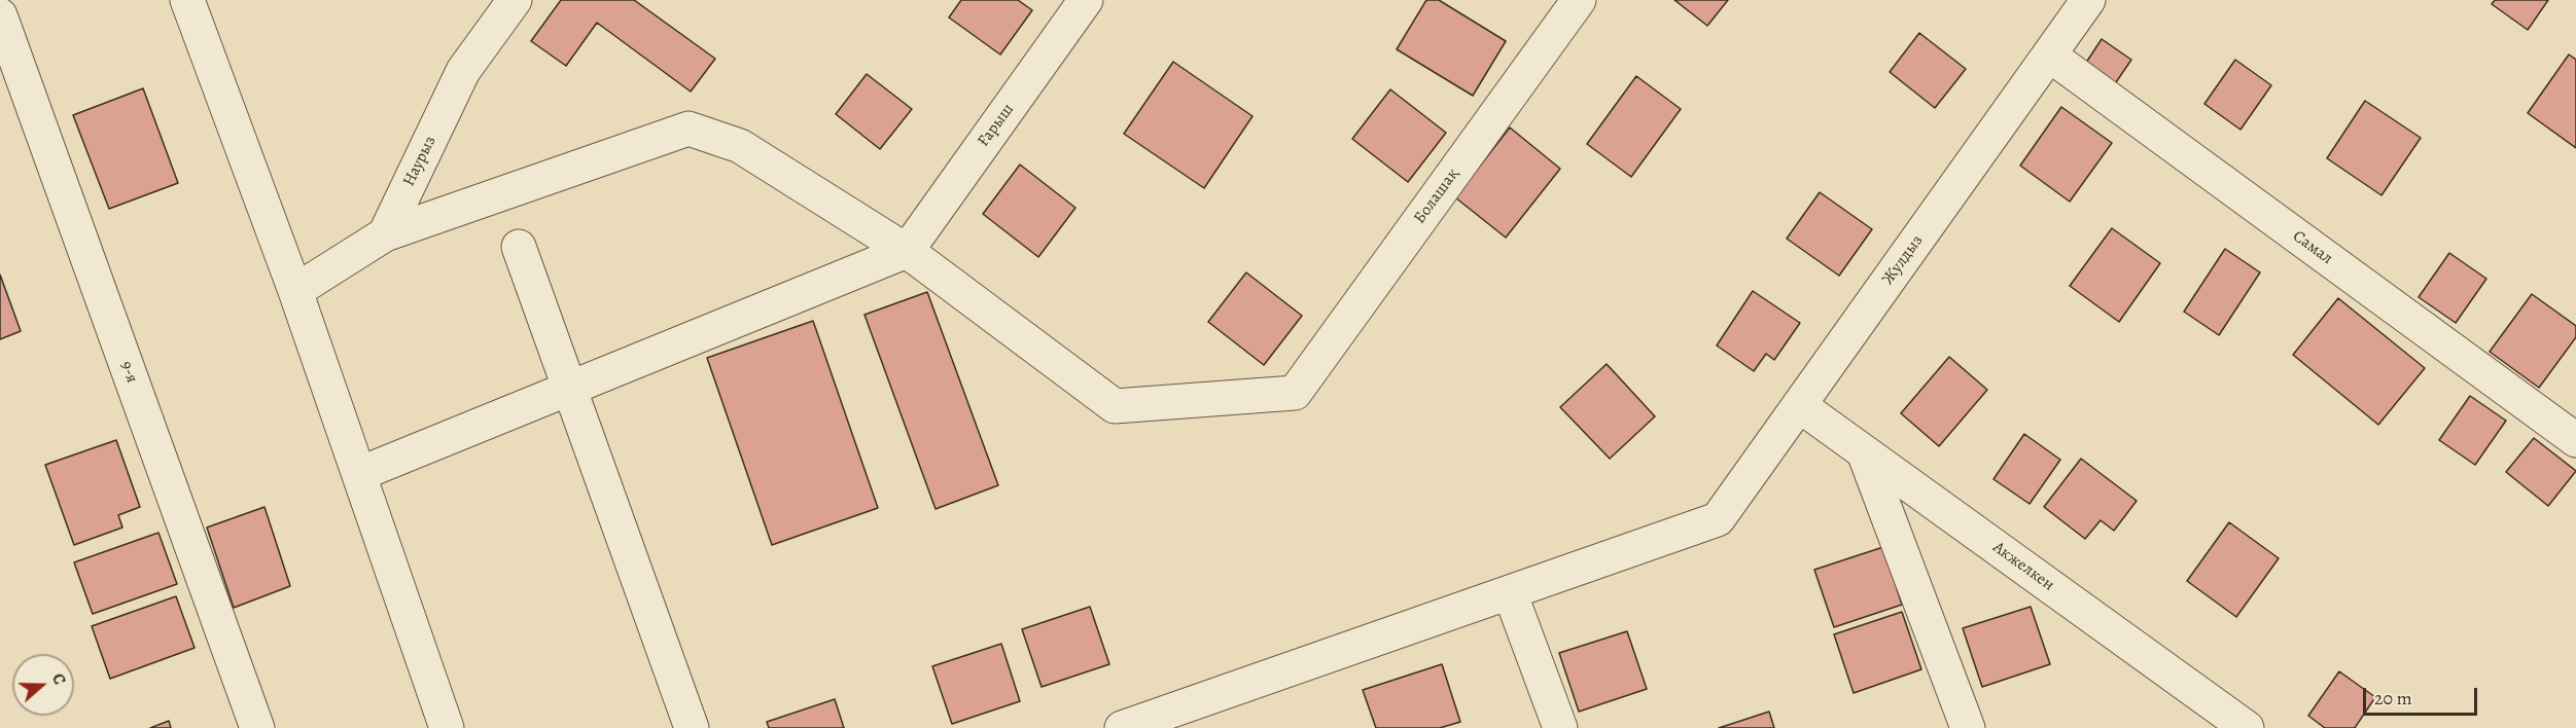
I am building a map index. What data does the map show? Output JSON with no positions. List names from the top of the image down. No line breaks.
{"streets":{"street":["Ғарыш","Наурыз","Болашақ","Самал","Жулдыз","9-я","Акжелкен"]},"crossings":[["Ғарыш","Болашақ"],["Самал","Жулдыз"],["Жулдыз","Акжелкен"]],"scale_bar":"20 m","north":"right"}
